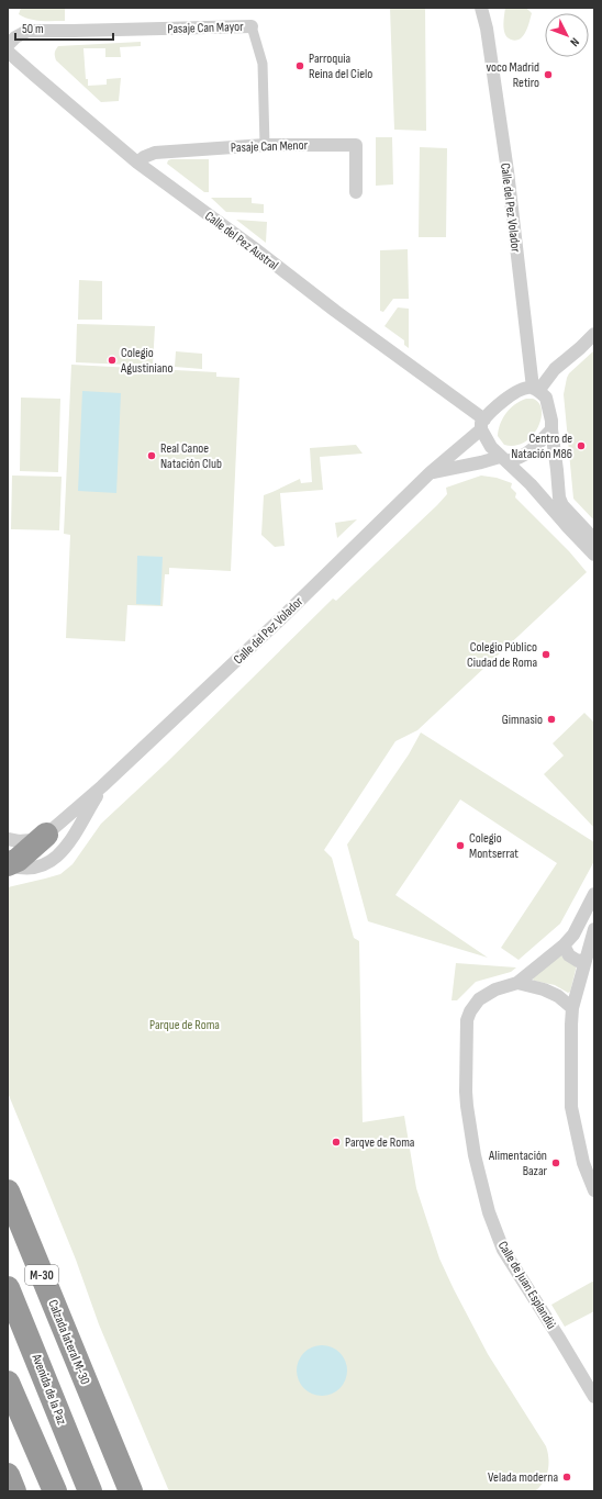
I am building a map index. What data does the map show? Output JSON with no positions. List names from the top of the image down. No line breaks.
{"streets":{"highway":["M-30","Calzada lateral M-30","Avenida de la Paz"],"street":["Pasaje Can Mayor","Pasaje Can Menor","Calle del Pez Volador","Calle del Pez Austral","Calle de Juan Esplandiú"]},"crossings":[["Pasaje Can Menor","Calle del Pez Austral"],["Calle del Pez Volador","Calle del Pez Austral"]],"parks":["Parque de Roma"],"places":["Parroquia Reina del Cielo","voco Madrid Retiro","Colegio Agustiniano","Centro de Natación M86","Real Canoe Natación Club","Colegio Público Ciudad de Roma","Gimnasio","Colegio Montserrat","Parqve de Roma","Alimentación Bazar","Velada moderna"],"scale_bar":"50 m","north":"bottom right"}
